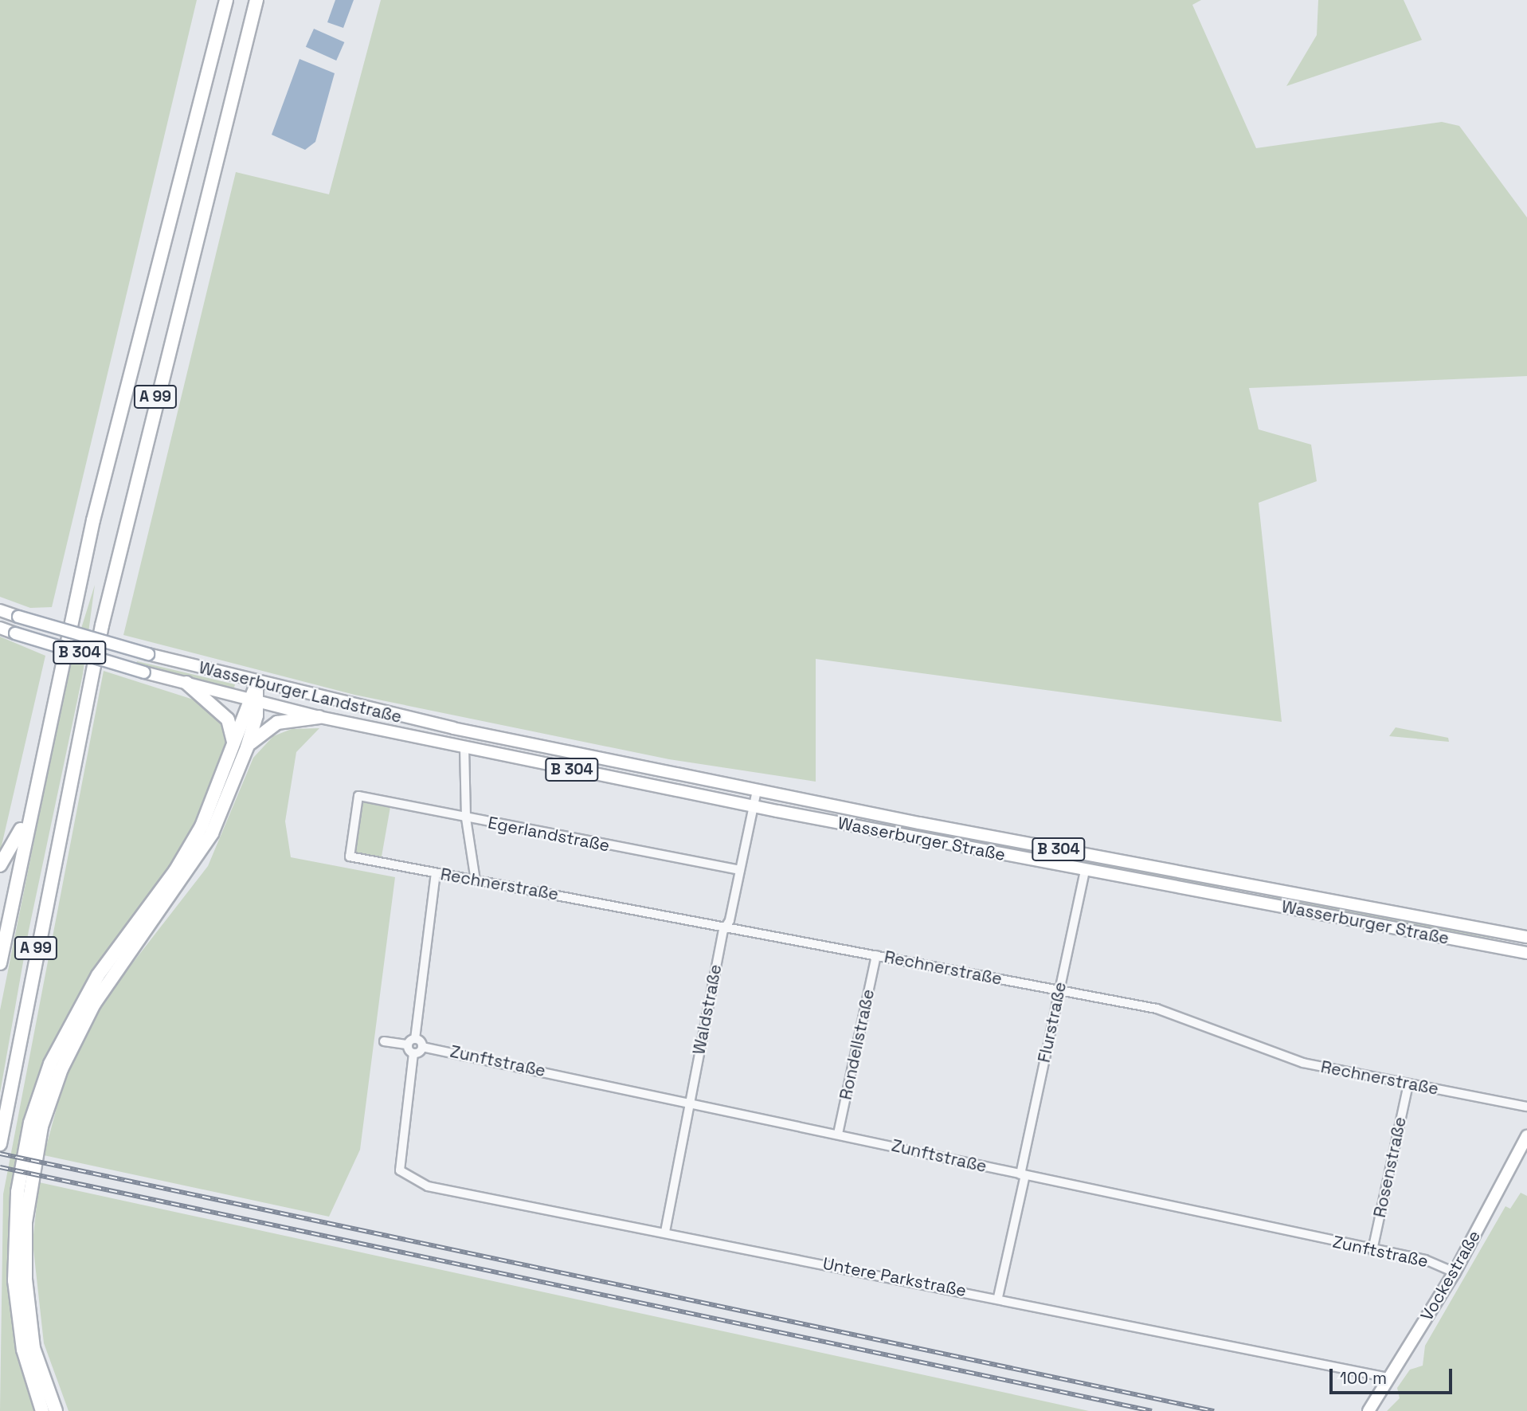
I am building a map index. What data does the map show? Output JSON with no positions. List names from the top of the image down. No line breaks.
{"streets":{"highway":["A 99"],"main road":["B 304","Wasserburger Landstraße","Wasserburger Straße","Vockestraße"],"street":["Egerlandstraße","Rechnerstraße","Waldstraße","Flurstraße","Rondellstraße","Zunftstraße","Rosenstraße","Untere Parkstraße"]},"crossings":[["Wasserburger Landstraße","Wasserburger Straße"],["Egerlandstraße","Rechnerstraße"],["Egerlandstraße","Waldstraße"],["Wasserburger Straße","Waldstraße"],["Wasserburger Straße","Flurstraße"],["Rechnerstraße","Waldstraße"],["Rechnerstraße","Flurstraße"],["Rechnerstraße","Rondellstraße"],["Rechnerstraße","Rosenstraße"],["Waldstraße","Zunftstraße"],["Waldstraße","Untere Parkstraße"],["Flurstraße","Zunftstraße"],["Flurstraße","Untere Parkstraße"],["Rondellstraße","Zunftstraße"],["Zunftstraße","Rosenstraße"],["Zunftstraße","Vockestraße"],["Vockestraße","Untere Parkstraße"]],"scale_bar":"100 m"}
